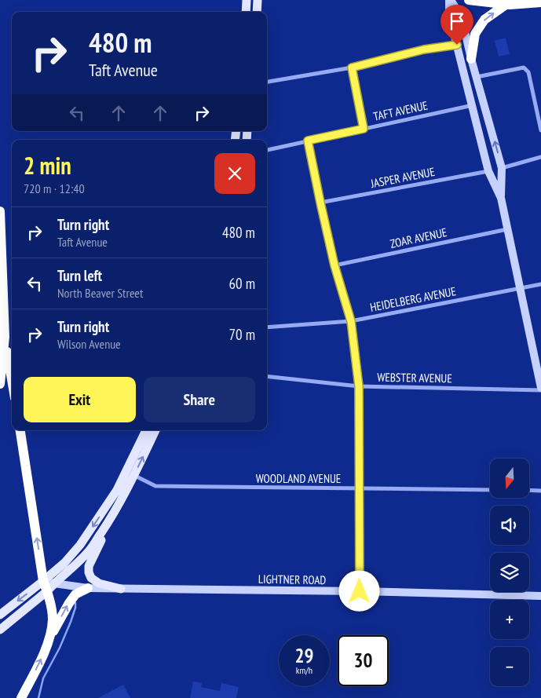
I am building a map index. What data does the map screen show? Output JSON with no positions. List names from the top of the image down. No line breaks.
{"streets":{"main road":["LIGHTNER ROAD"],"street":["TAFT AVENUE","JASPER AVENUE","ZOAR AVENUE","HEIDELBERG AVENUE","WEBSTER AVENUE","WOODLAND AVENUE"]},"north":"bottom","page":{"turn":["480 m","Taft Avenue"],"heading":["2 min","720 m · 12:40"],"list":[{"name":"Turn right","note":"Taft Avenue","value":"480 m"},{"name":"Turn left","note":"North Beaver Street","value":"60 m"},{"name":"Turn right","note":"Wilson Avenue","value":"70 m"}],"buttons":["Exit","Share"],"map_buttons":["+","−"],"speed":"29 km/h","limit":"30"}}
